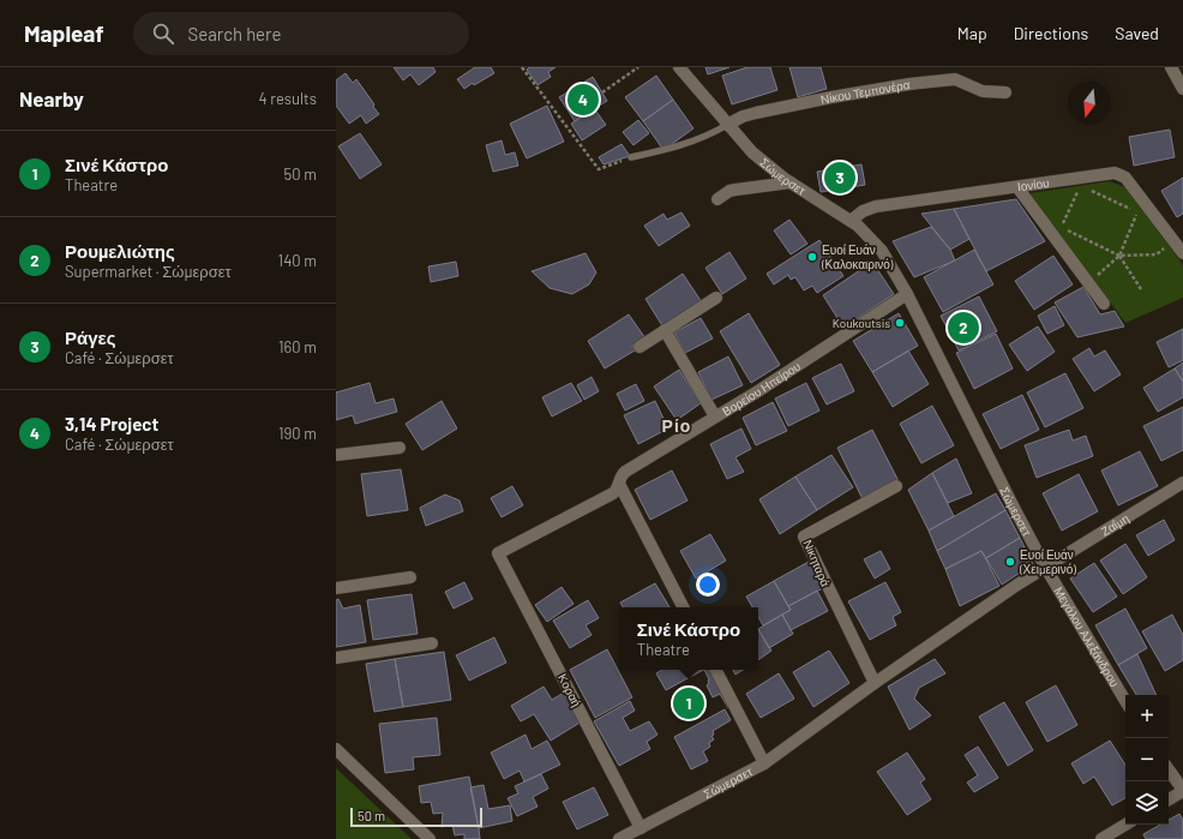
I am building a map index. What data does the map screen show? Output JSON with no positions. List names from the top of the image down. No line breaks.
{"streets":{"street":["Νίκου Τεμπονέρα","Σώμερσετ","Ιονίου","Βορείου Ηπείρου","Ζαΐμη","Νικηταρά","Μεγάλου Αλεξάνδρου","Κοραή"]},"crossings":[["Νίκου Τεμπονέρα","Σώμερσετ"],["Σώμερσετ","Ιονίου"],["Σώμερσετ","Βορείου Ηπείρου"],["Σώμερσετ","Ζαΐμη"],["Σώμερσετ","Νικηταρά"],["Σώμερσετ","Μεγάλου Αλεξάνδρου"],["Σώμερσετ","Κοραή"],["Βορείου Ηπείρου","Κοραή"],["Ζαΐμη","Μεγάλου Αλεξάνδρου"]],"districts":["Ρίο"],"places":["Ευοί Ευάν (Καλοκαιρινό)","Koukoutsis","Ευοί Ευάν (Χειμερινό)"],"scale_bar":"50 m","north":"bottom","page":{"header":"Mapleaf","search":"Search here","nav":["Map","Directions","Saved"],"heading":["Nearby","4 results"],"pins":["4","3","2","1"],"list":[{"mark":"1","name":"Σινέ Κάστρο","note":"Theatre","value":"50 m"},{"mark":"2","name":"Ρουμελιώτης","note":"Supermarket · Σώμερσετ","value":"140 m"},{"mark":"3","name":"Ράγες","note":"Café · Σώμερσετ","value":"160 m"},{"mark":"4","name":"3,14 Project","note":"Café · Σώμερσετ","value":"190 m"}],"popup":["Σινέ Κάστρο","Theatre"],"map_buttons":["+","−"],"scale":"50 m"}}
